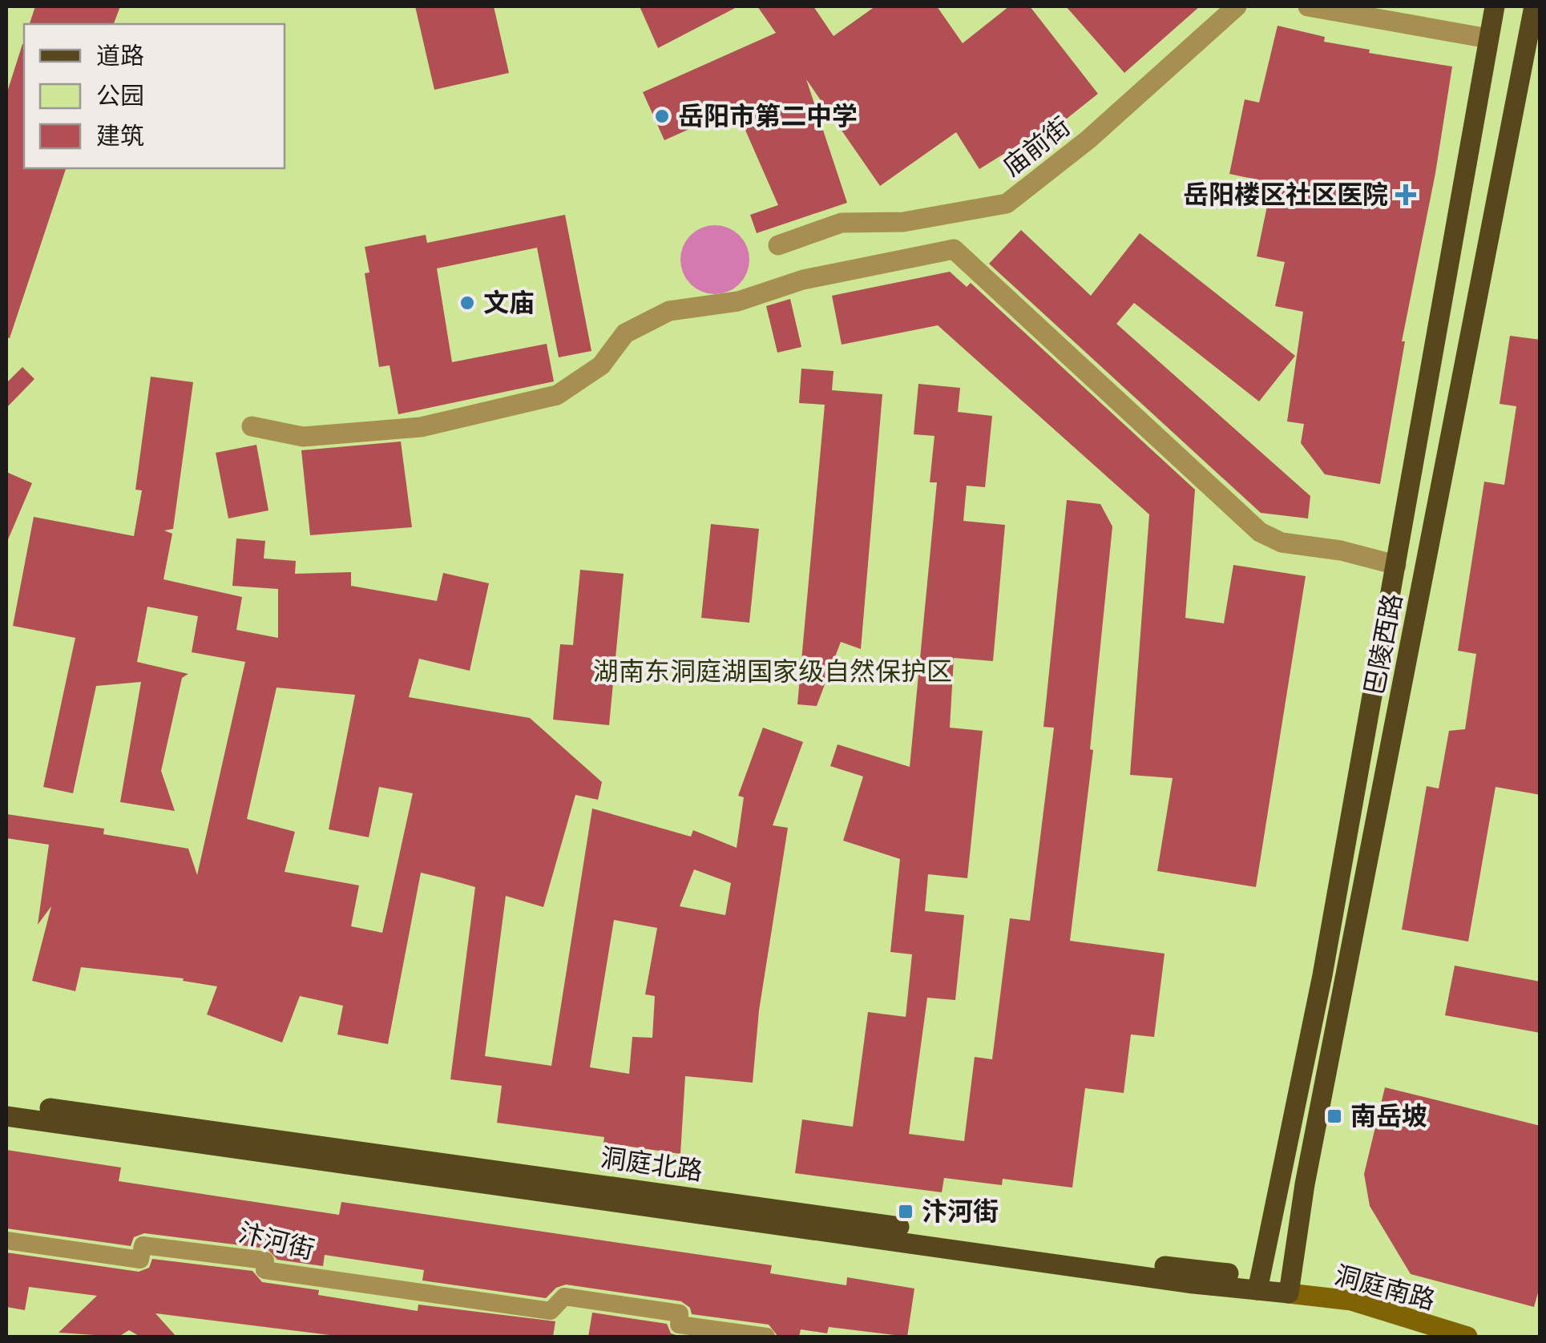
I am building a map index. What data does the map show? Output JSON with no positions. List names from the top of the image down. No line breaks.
{"streets":{"main road":["巴陵西路","洞庭北路","洞庭南路"],"street":["庙前街","汴河街"]},"crossings":[["巴陵西路","洞庭北路"],["巴陵西路","洞庭南路"],["洞庭北路","洞庭南路"]],"parks":["湖南东洞庭湖国家级自然保护区"],"places":{"other":["岳阳市第二中学","文庙"],"health":["岳阳楼区社区医院"],"transit":["南岳坡","汴河街"]},"legend":["道路","公园","建筑"]}
